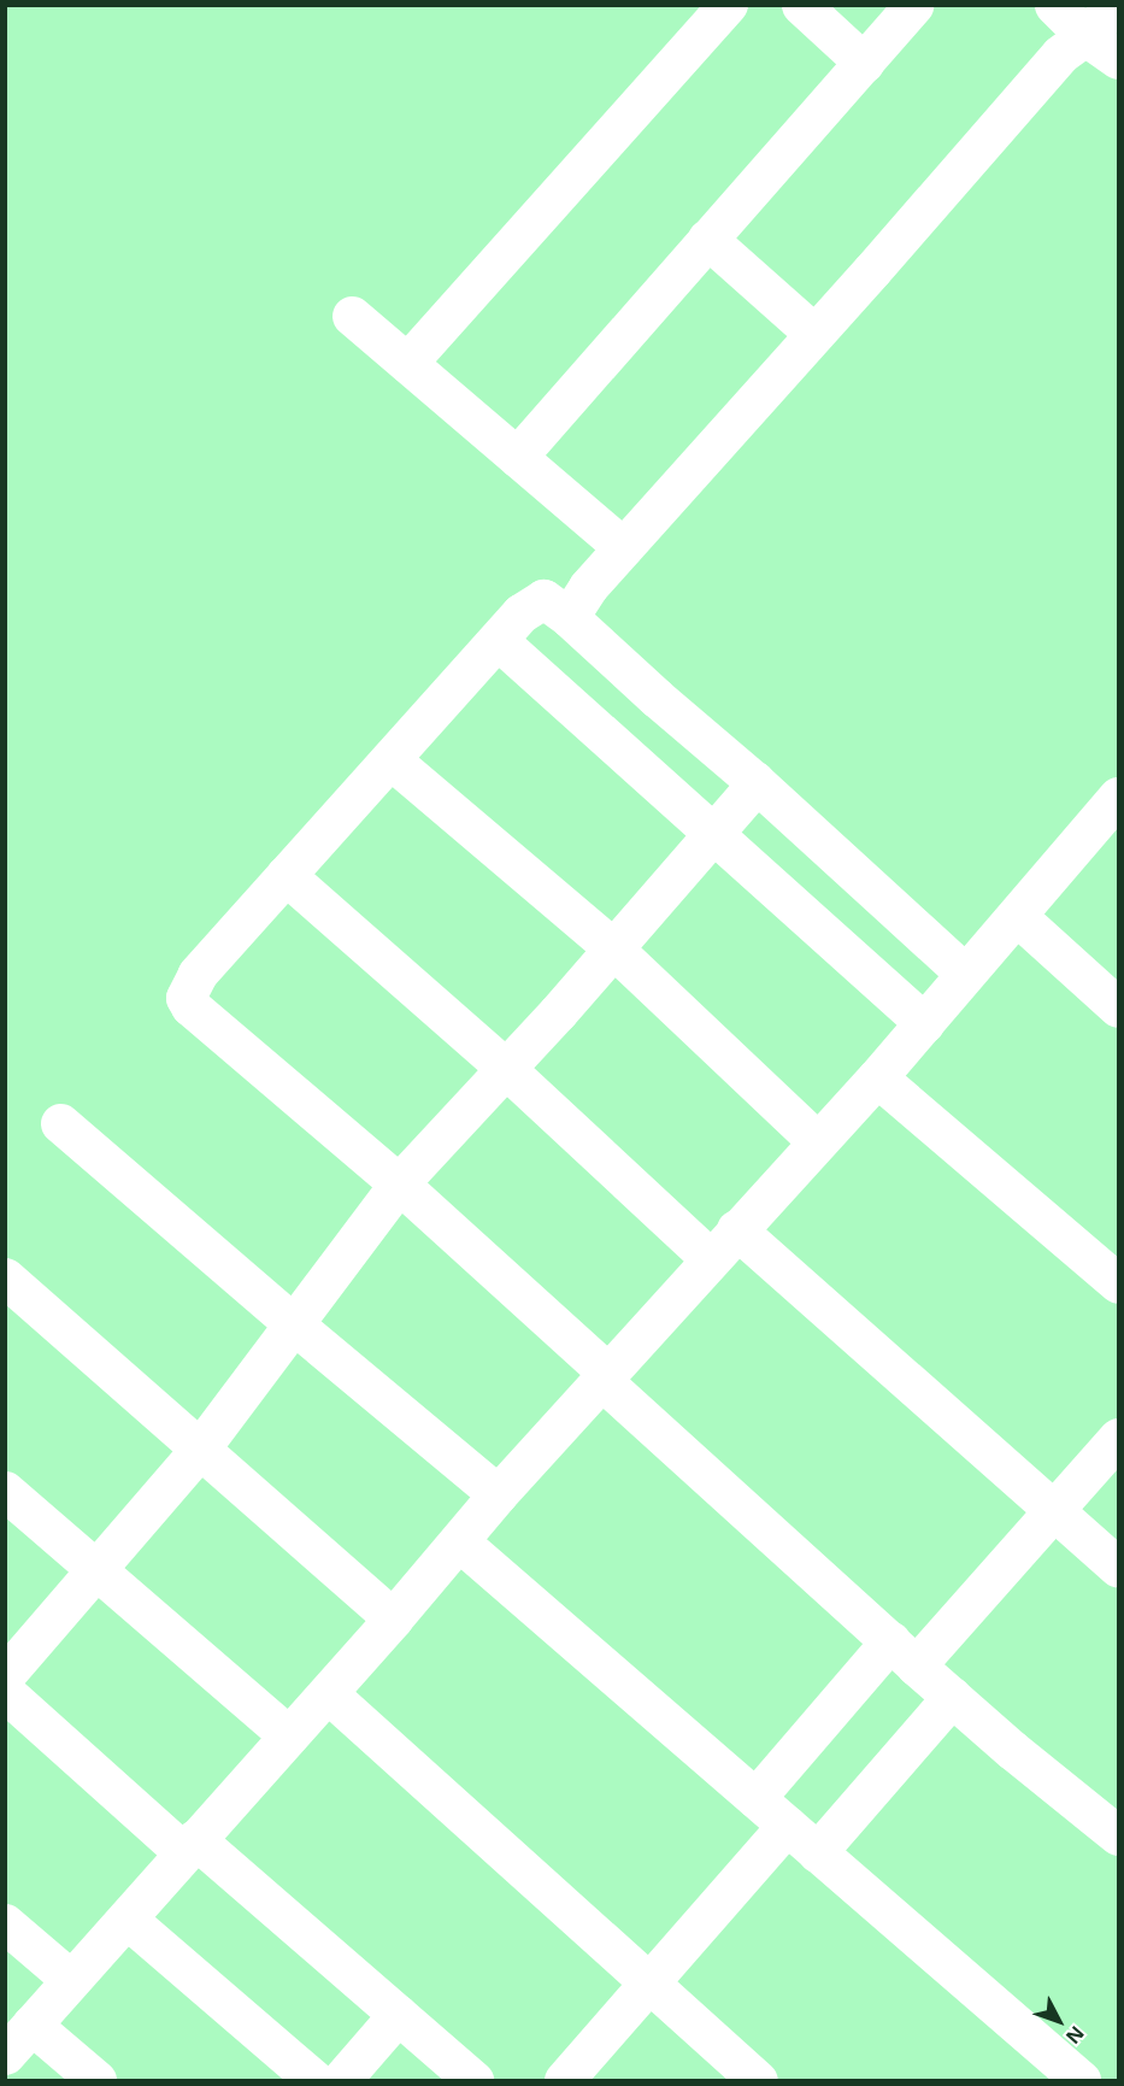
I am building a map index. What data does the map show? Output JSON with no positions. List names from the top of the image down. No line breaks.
{"north":"bottom right"}
